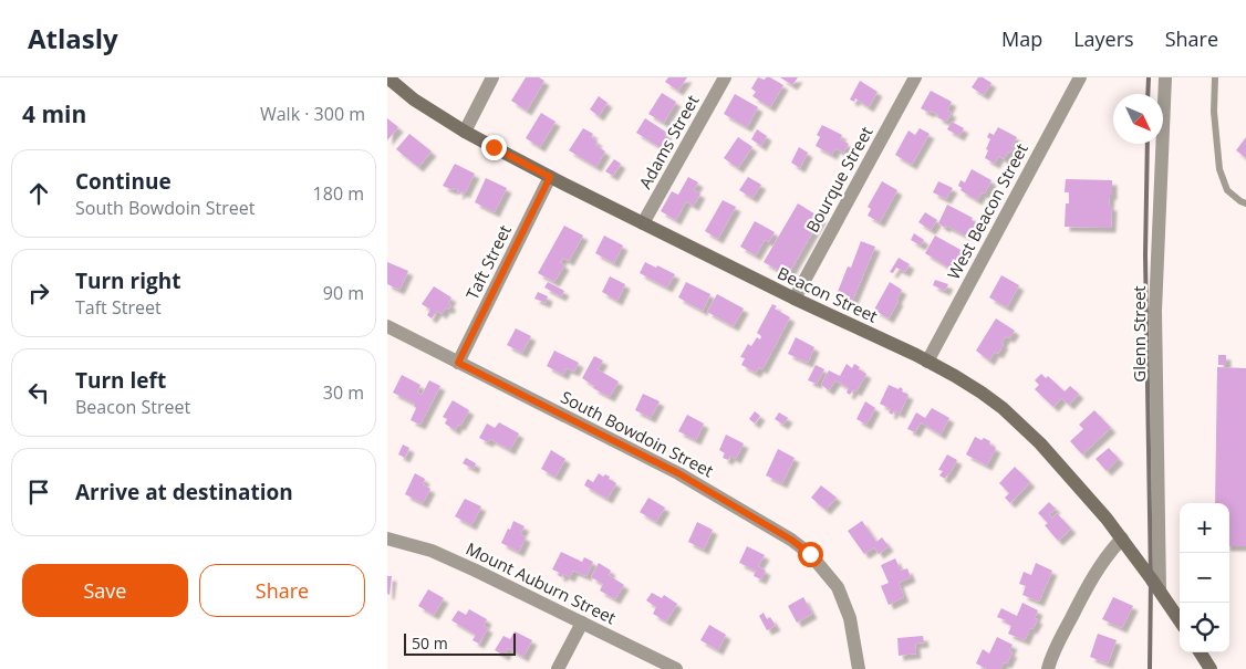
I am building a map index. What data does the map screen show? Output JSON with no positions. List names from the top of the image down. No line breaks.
{"streets":{"main road":["Beacon Street"],"street":["Adams Street","Bourque Street","West Beacon Street","Taft Street","Glenn Street","South Bowdoin Street","Mount Auburn Street"]},"crossings":[["Adams Street","Beacon Street"],["Bourque Street","Beacon Street"],["West Beacon Street","Beacon Street"],["Taft Street","Beacon Street"],["Taft Street","South Bowdoin Street"],["Beacon Street","Glenn Street"]],"scale_bar":"50 m","north":"bottom right","page":{"header":"Atlasly","nav":["Map","Layers","Share"],"heading":["4 min","Walk · 300 m"],"list":[["Continue","South Bowdoin Street","180 m"],["Turn right","Taft Street","90 m"],["Turn left","Beacon Street","30 m"],"Arrive at destination"],"map_buttons":["+","−"],"buttons":["Save","Share"],"scale":"50 m"}}
